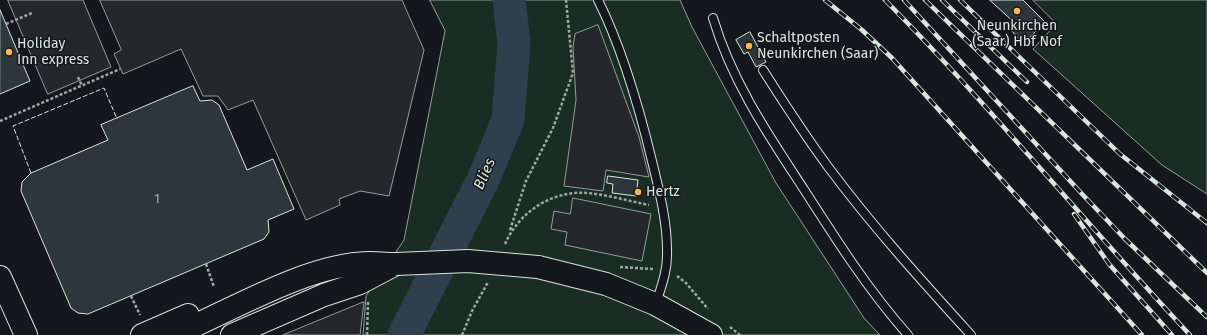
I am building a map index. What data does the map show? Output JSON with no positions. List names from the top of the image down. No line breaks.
{"water":["Blies"],"places":["Neunkirchen (Saar) Hbf Nof","Schaltposten Neunkirchen (Saar)","Holiday Inn express","Hertz"],"house_numbers":["1"]}
